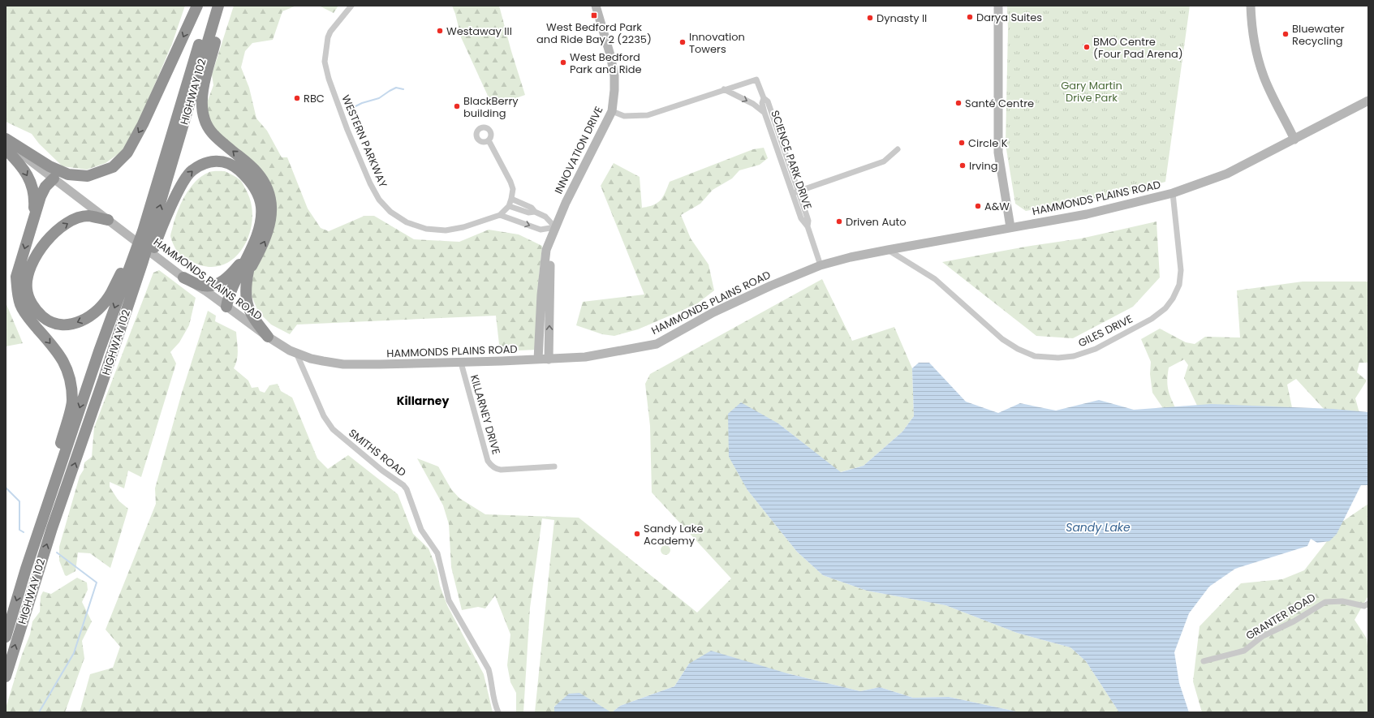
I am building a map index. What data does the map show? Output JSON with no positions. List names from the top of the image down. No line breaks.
{"streets":{"highway":["HIGHWAY 102"],"main road":["INNOVATION DRIVE","HAMMONDS PLAINS ROAD"],"street":["WESTERN PARKWAY","SCIENCE PARK DRIVE","GILES DRIVE","KILLARNEY DRIVE","SMITHS ROAD","GRANTER ROAD"]},"crossings":[["INNOVATION DRIVE","HAMMONDS PLAINS ROAD"],["SCIENCE PARK DRIVE","HAMMONDS PLAINS ROAD"],["HAMMONDS PLAINS ROAD","GILES DRIVE"],["HAMMONDS PLAINS ROAD","KILLARNEY DRIVE"],["HAMMONDS PLAINS ROAD","SMITHS ROAD"]],"districts":["Killarney"],"water":["Sandy Lake"],"parks":["Gary Martin Drive Park"],"places":{"transit":["West Bedford Park and Ride Bay 2 (2235)"],"other":["Darya Suites","Dynasty II","Westaway III","Bluewater Recycling","Innovation Towers","BMO Centre (Four Pad Arena)","West Bedford Park and Ride","RBC","Santé Centre","BlackBerry building","Circle K","Irving","A&W","Driven Auto","Sandy Lake Academy"]}}
